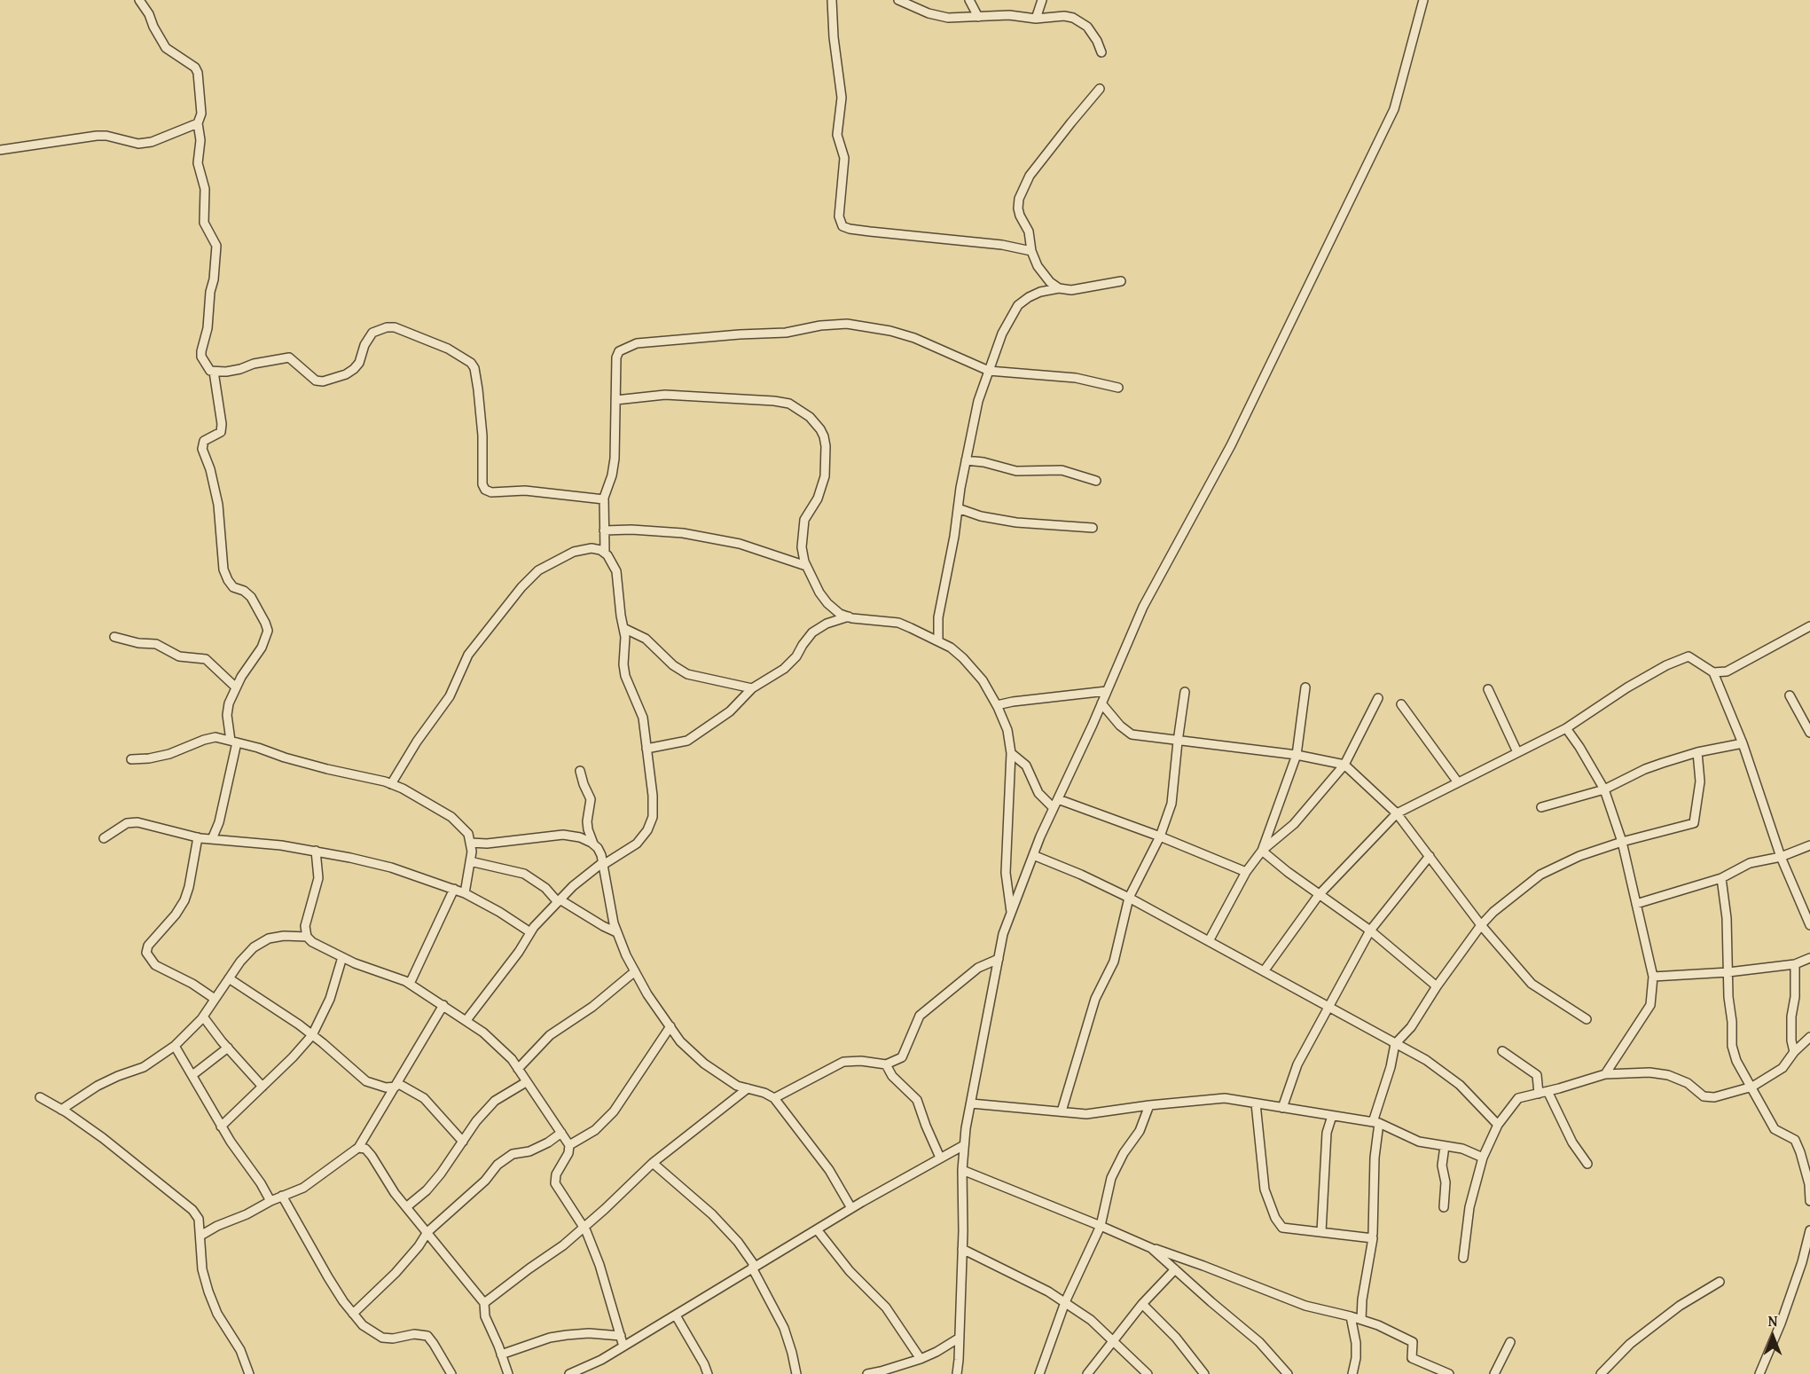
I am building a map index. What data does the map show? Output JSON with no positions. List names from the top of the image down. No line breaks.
{"north":"top"}
